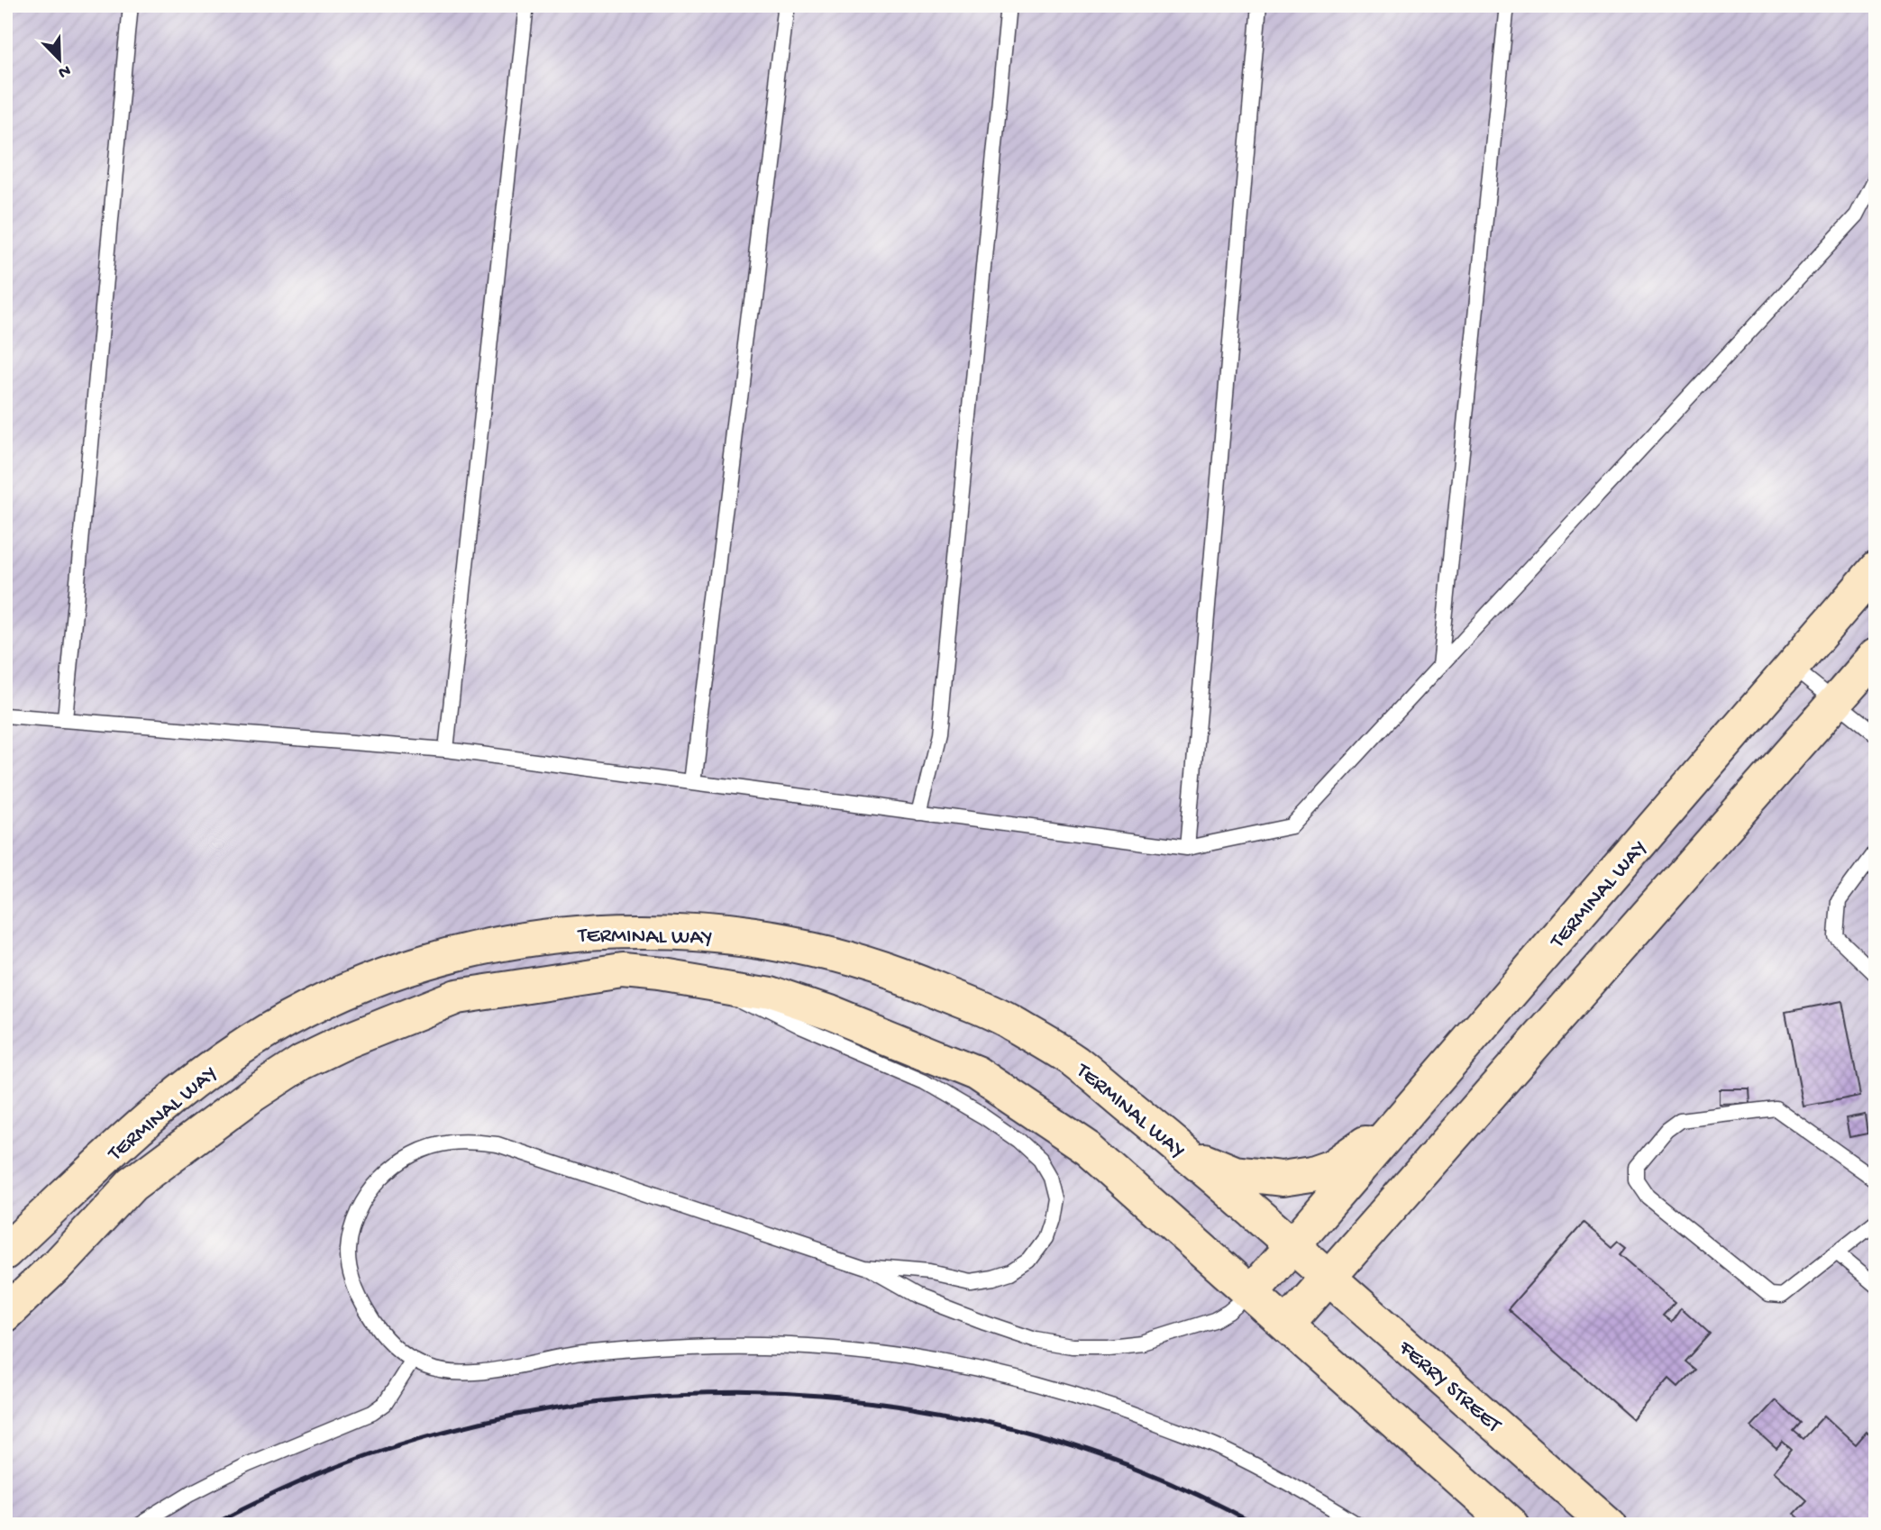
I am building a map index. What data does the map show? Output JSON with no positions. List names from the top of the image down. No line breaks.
{"streets":{"main road":["TERMINAL WAY","FERRY STREET"]},"crossings":[["TERMINAL WAY","FERRY STREET"]],"north":"bottom right"}
